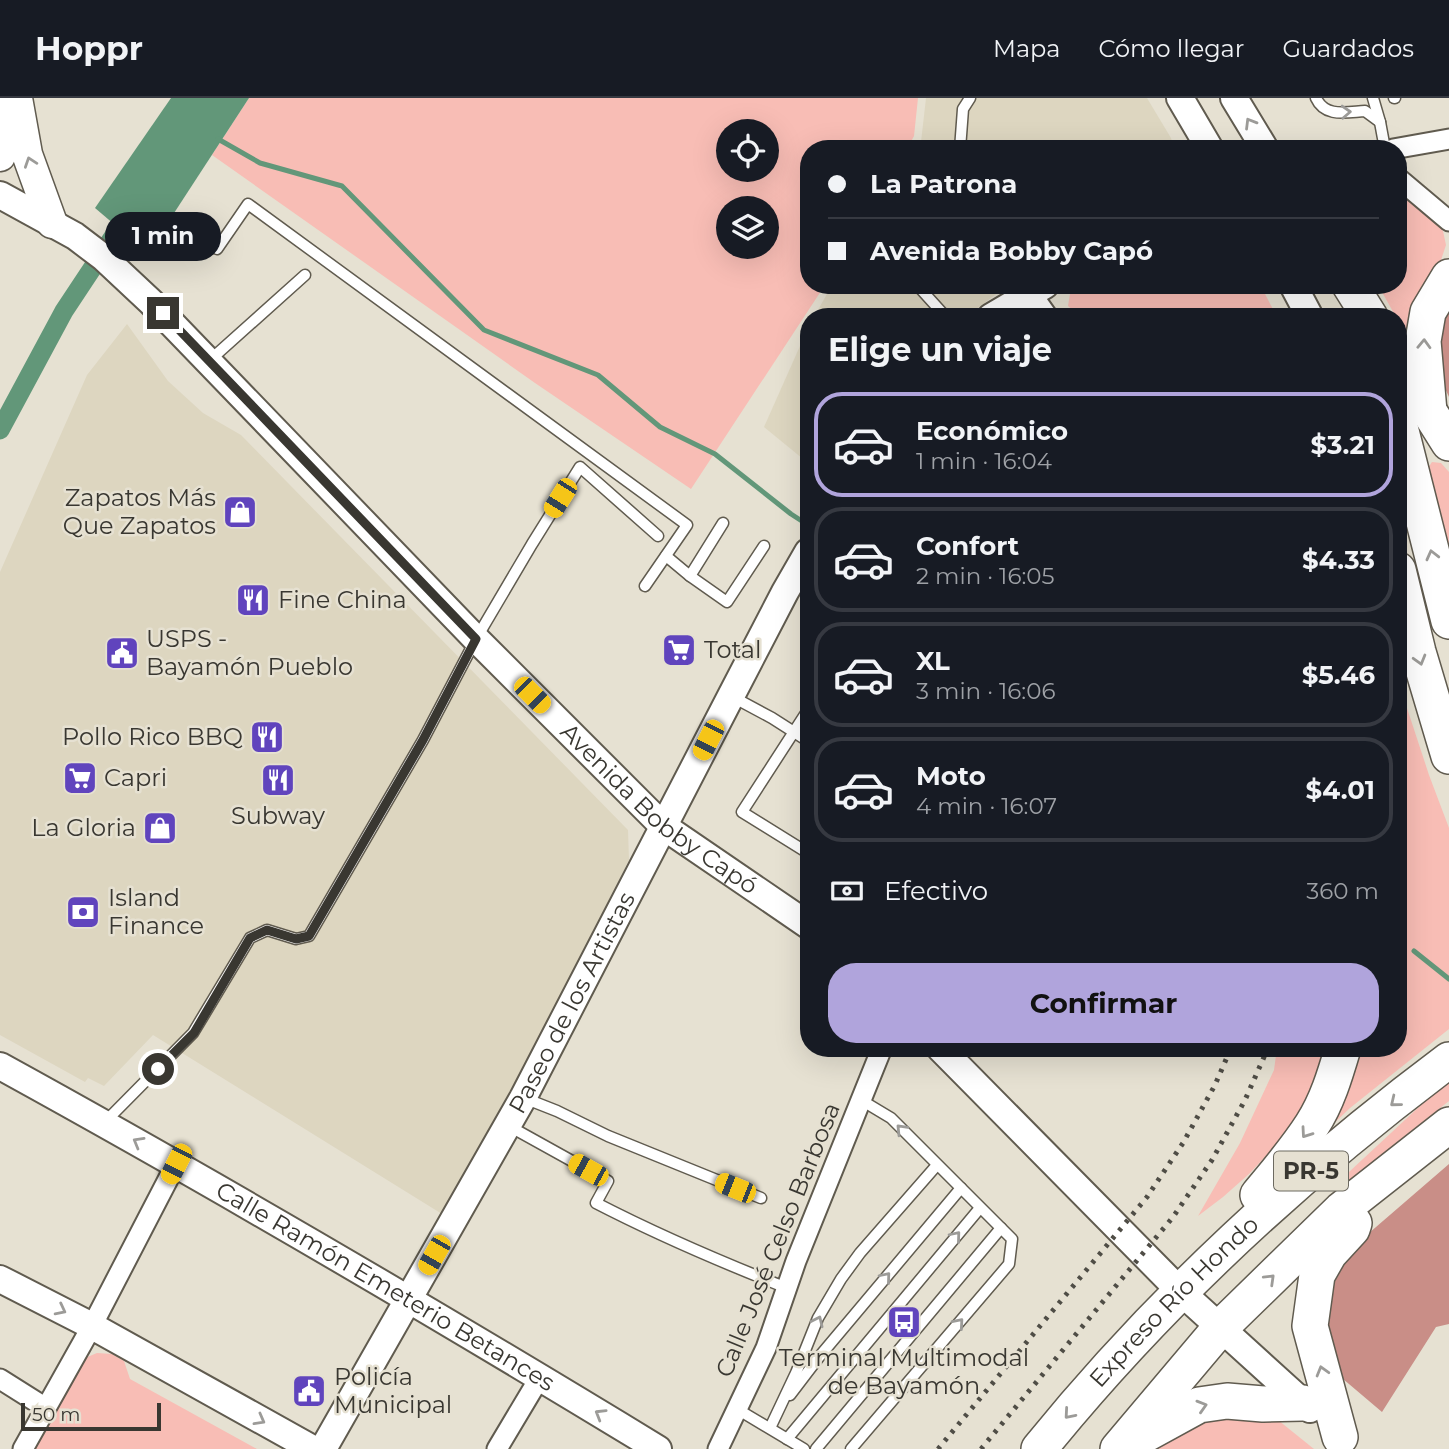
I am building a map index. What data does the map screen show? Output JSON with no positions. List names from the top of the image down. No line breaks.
{"streets":{"highway":["PR-5","Expreso Río Hondo"],"street":["Avenida Bobby Capó","Paseo de los Artistas","Calle José Celso Barbosa","Calle Ramón Emeterio Betances"]},"crossings":[["Avenida Bobby Capó","Paseo de los Artistas"],["Paseo de los Artistas","Calle Ramón Emeterio Betances"]],"places":{"shop":["Zapatos Más Que Zapatos","La Gloria"],"restaurant":["Fine China","Pollo Rico BBQ","Subway"],"supermarket":["Total","Capri"],"public building":["USPS - Bayamón Pueblo","Policía Municipal"],"bank":["Island Finance"],"bus stop":["Terminal Multimodal de Bayamón"]},"scale_bar":"50 m","page":{"header":"Hoppr","nav":["Mapa","Cómo llegar","Guardados"],"banner":["La Patrona","Avenida Bobby Capó"],"bubble":"1 min","heading":"Elige un viaje","list":[{"name":"Económico","note":"1 min · 16:04","value":"$3.21"},{"name":"Confort","note":"2 min · 16:05","value":"$4.33"},{"name":"XL","note":"3 min · 16:06","value":"$5.46"},{"name":"Moto","note":"4 min · 16:07","value":"$4.01"}],"pay":["Efectivo","360 m"],"buttons":"Confirmar","scale":"50 m"}}
